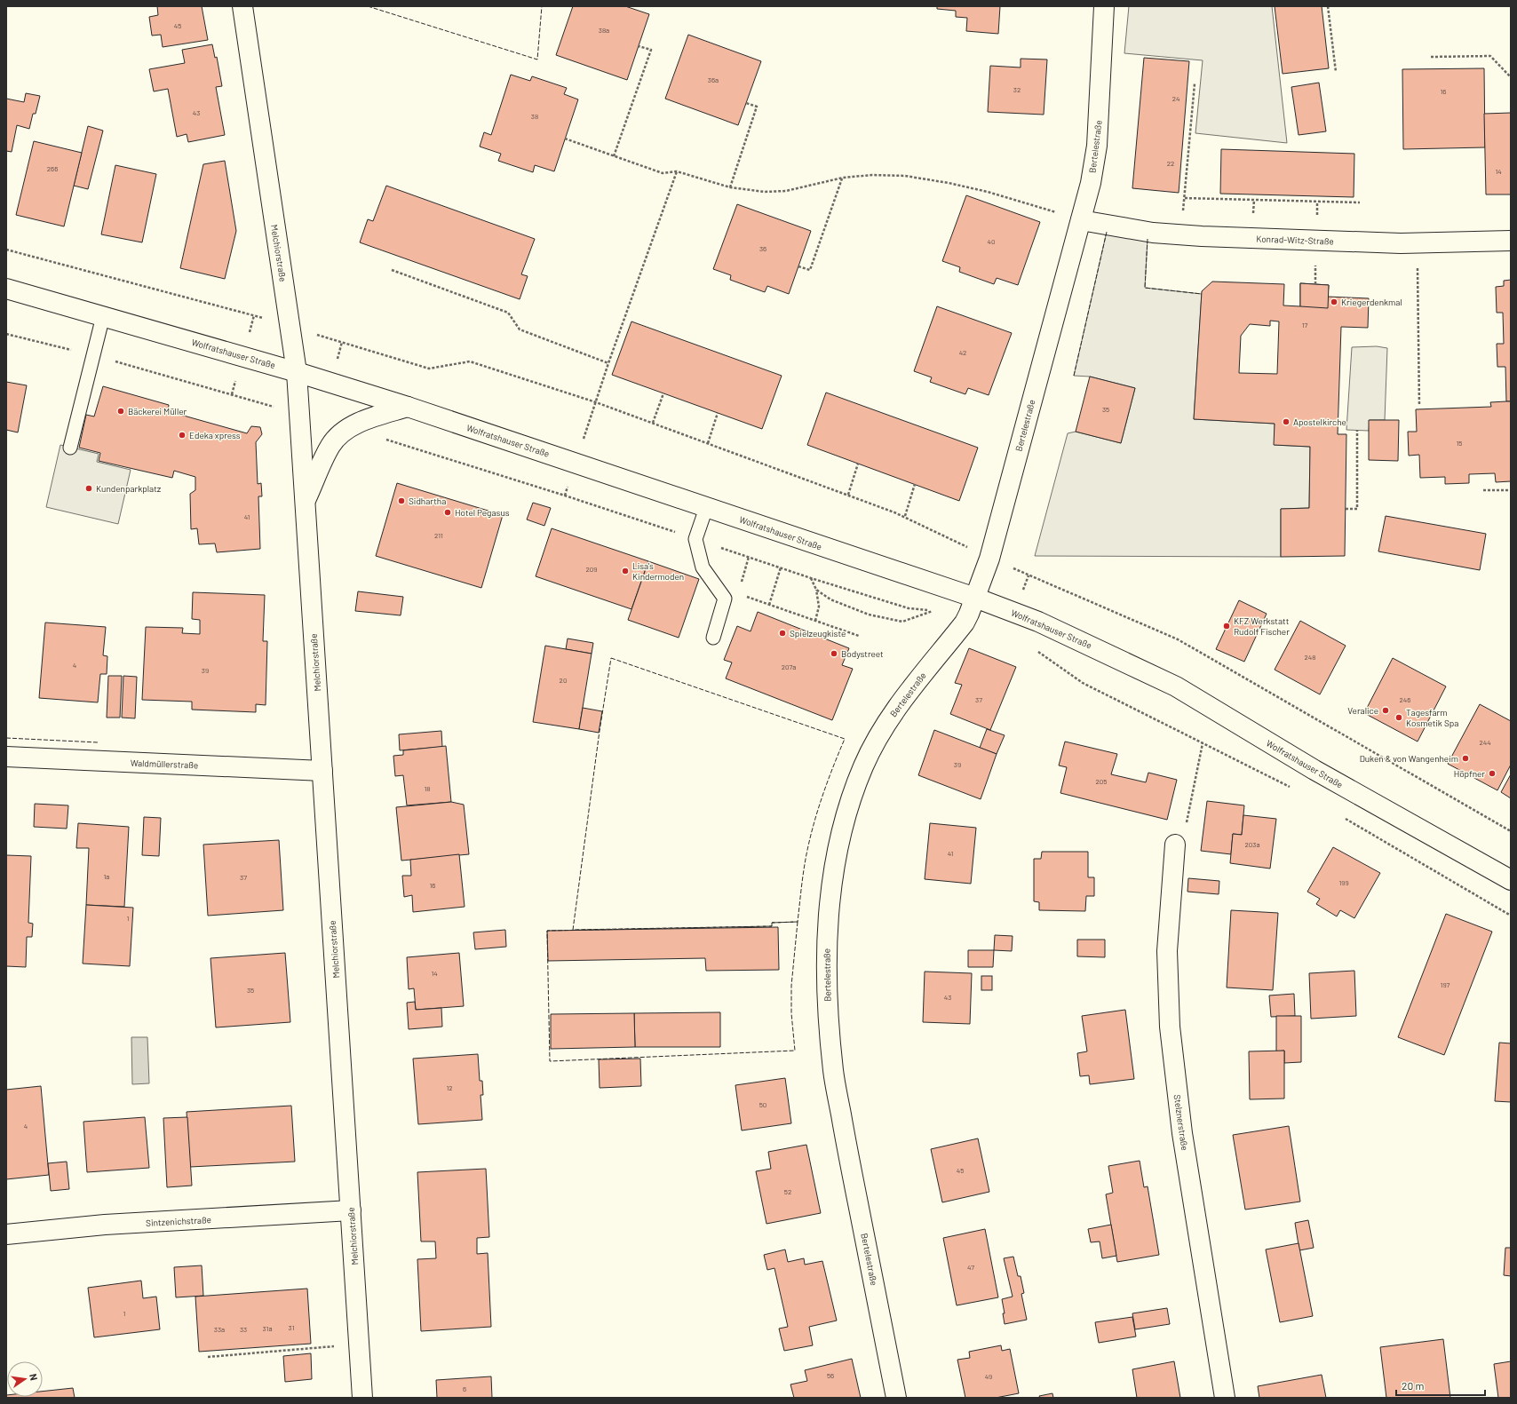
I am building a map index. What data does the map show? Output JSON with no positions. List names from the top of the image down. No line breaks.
{"streets":{"street":["Bertelestraße","Konrad-Witz-Straße","Melchiorstraße","Wolfratshauser Straße","Waldmüllerstraße","Stelznerstraße","Sintzenichstraße"]},"crossings":[["Bertelestraße","Konrad-Witz-Straße"],["Bertelestraße","Wolfratshauser Straße"],["Melchiorstraße","Wolfratshauser Straße"],["Melchiorstraße","Waldmüllerstraße"],["Melchiorstraße","Sintzenichstraße"]],"places":["Kriegerdenkmal","Bäckerei Müller","Apostelkirche","Edeka xpress","Kundenparkplatz","Sidhartha","Hotel Pegasus","Lisa's Kindermoden","KFZ Werkstatt Rudolf Fischer","Spielzeugkiste","Bodystreet","Veralice","Tagesfarm Kosmetik Spa","Duken & von Wangenheim","Höpfner"],"house_numbers":["45","38a","36a","32","16","24","43","38","22","266","14","40","36","17","42","35","15","41","211","209","248","4","207a","39","20","37","246","244","39","205","18","203a","41","1a","37","199","16","1","14","197","35","43","12","50","4","45","52","47","1","31","31a","33a","33","56","49","6"],"scale_bar":"20 m","north":"right"}
